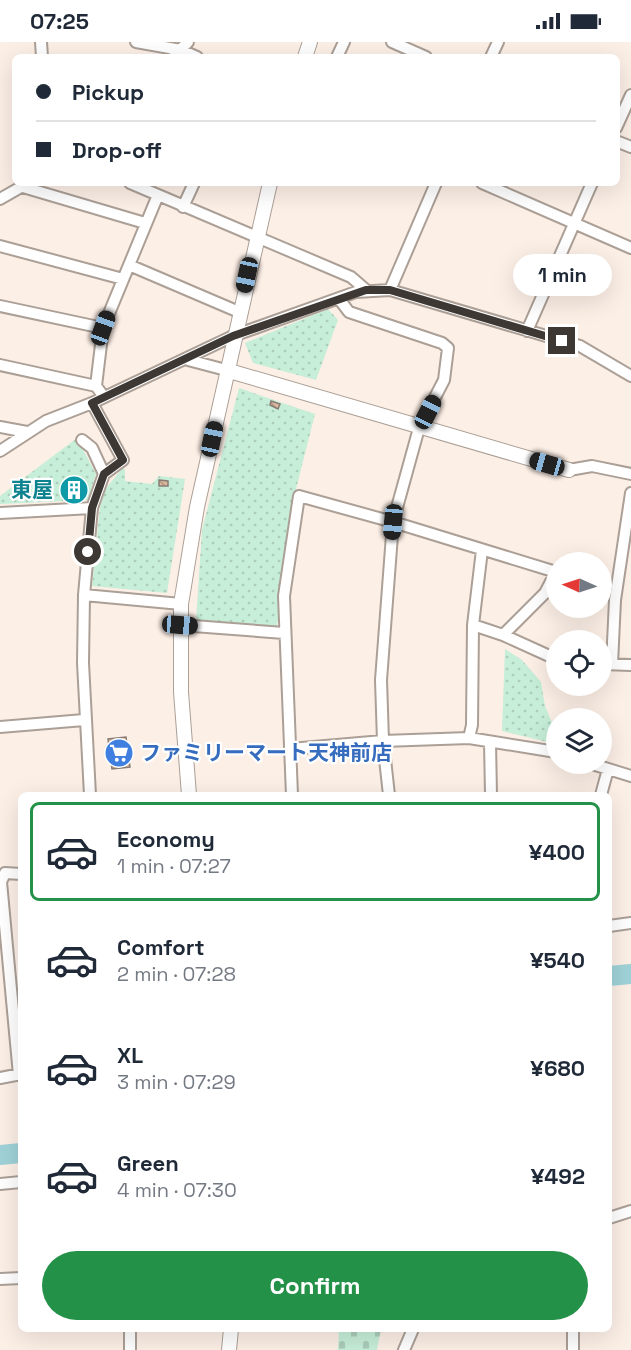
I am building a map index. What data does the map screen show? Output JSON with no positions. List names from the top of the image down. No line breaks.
{"places":{"building":["東屋"],"supermarket":["ファミリーマート天神前店"]},"north":"left","page":{"status":"07:25","banner":["Pickup","Drop-off"],"bubble":"1 min","list":[{"name":"Economy","note":"1 min · 07:27","value":"¥400"},{"name":"Comfort","note":"2 min · 07:28","value":"¥540"},{"name":"XL","note":"3 min · 07:29","value":"¥680"},{"name":"Green","note":"4 min · 07:30","value":"¥492"}],"buttons":"Confirm"}}
